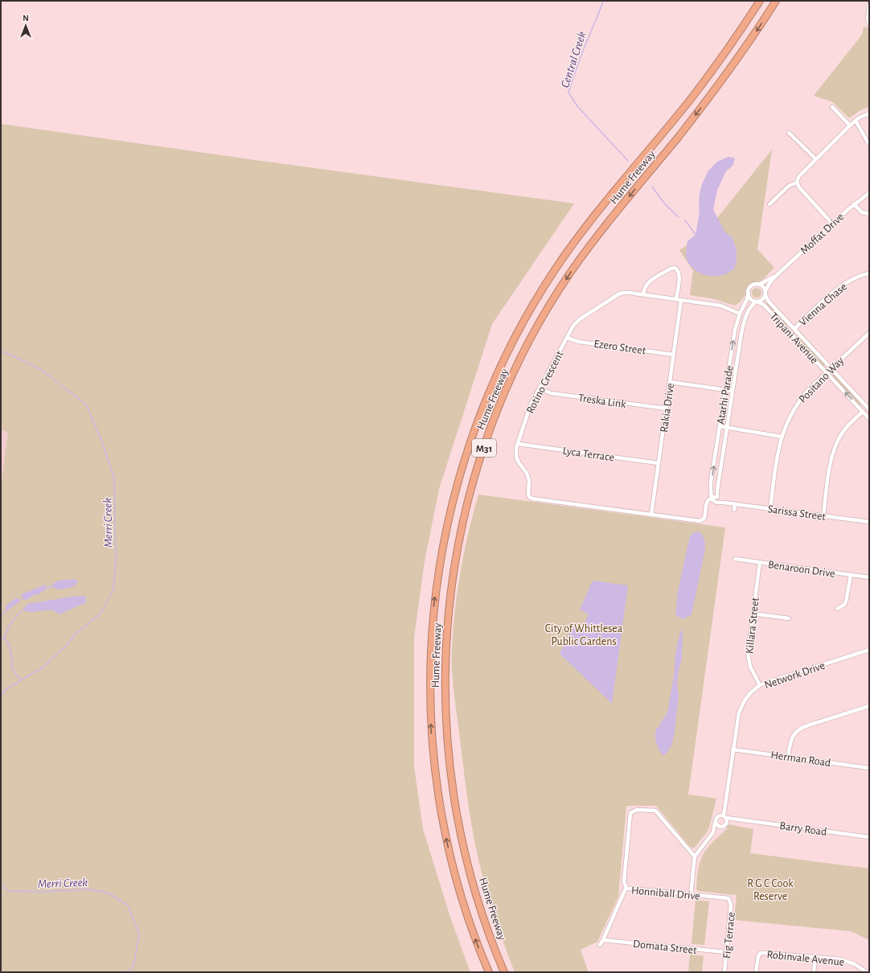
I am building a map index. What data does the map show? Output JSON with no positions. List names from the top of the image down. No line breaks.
{"streets":{"highway":["Hume Freeway","M31"],"street":["Moffat Drive","Vienna Chase","Tripani Avenue","Ezero Street","Positano Way","Rotino Crescent","Atarhi Parade","Treska Link","Rakia Drive","Lyca Terrace","Sarissa Street","Benaroon Drive","Killara Street","Network Drive","Herman Road","Barry Road","Honniball Drive","Fig Terrace","Domata Street","Robinvale Avenue"]},"crossings":[["Moffat Drive","Tripani Avenue"],["Moffat Drive","Atarhi Parade"],["Vienna Chase","Tripani Avenue"],["Tripani Avenue","Positano Way"],["Tripani Avenue","Atarhi Parade"],["Ezero Street","Rotino Crescent"],["Ezero Street","Rakia Drive"],["Positano Way","Sarissa Street"],["Rotino Crescent","Atarhi Parade"],["Rotino Crescent","Treska Link"],["Rotino Crescent","Rakia Drive"],["Rotino Crescent","Lyca Terrace"],["Rotino Crescent","Sarissa Street"],["Atarhi Parade","Sarissa Street"],["Treska Link","Rakia Drive"],["Rakia Drive","Lyca Terrace"],["Benaroon Drive","Killara Street"],["Killara Street","Network Drive"],["Network Drive","Herman Road"],["Network Drive","Barry Road"],["Honniball Drive","Fig Terrace"],["Honniball Drive","Domata Street"],["Fig Terrace","Domata Street"]],"water":["Central Creek","Merri Creek"],"parks":["City of Whittlesea Public Gardens","R G C Cook Reserve"],"north":"top"}
